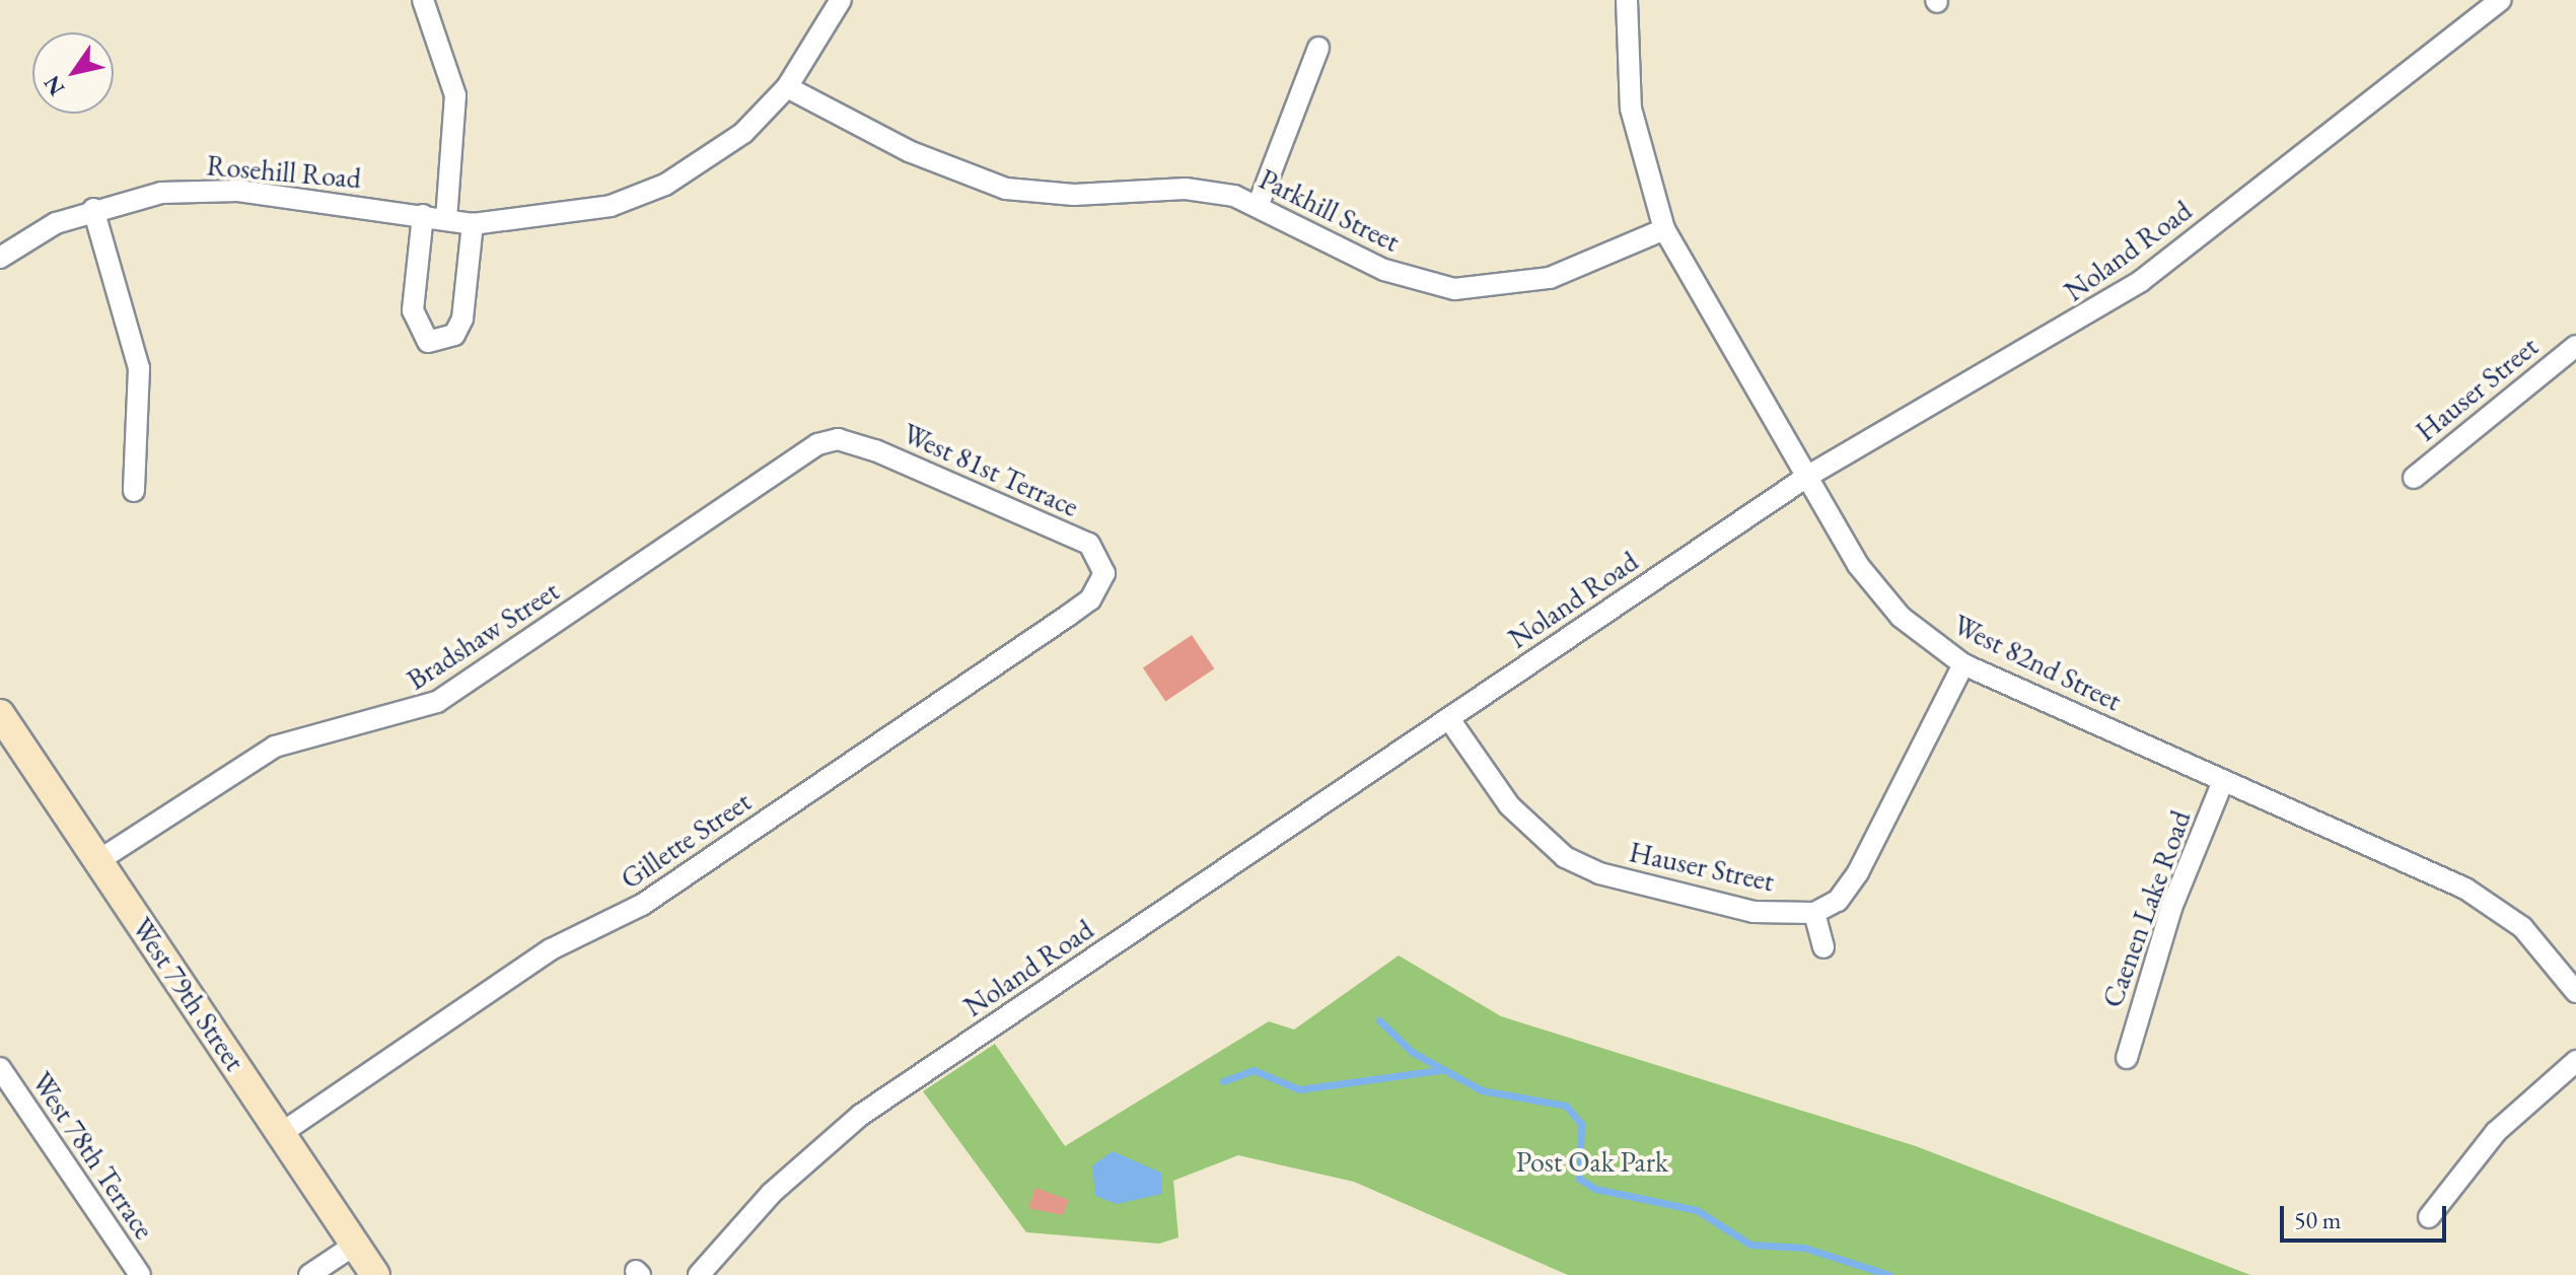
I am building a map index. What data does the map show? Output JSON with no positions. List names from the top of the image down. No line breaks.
{"streets":{"street":["Rosehill Road","Parkhill Street","Noland Road","Hauser Street","West 81st Terrace","Bradshaw Street","West 82nd Street","Gillette Street","Caenen Lake Road","West 79th Street","West 78th Terrace"]},"crossings":[["Rosehill Road","Parkhill Street"],["Parkhill Street","West 82nd Street"],["Noland Road","Hauser Street"],["Noland Road","West 82nd Street"],["West 81st Terrace","Bradshaw Street"],["West 81st Terrace","Gillette Street"],["Bradshaw Street","West 79th Street"],["West 82nd Street","Caenen Lake Road"],["Gillette Street","West 79th Street"]],"parks":["Post Oak Park"],"scale_bar":"50 m","north":"bottom left"}
